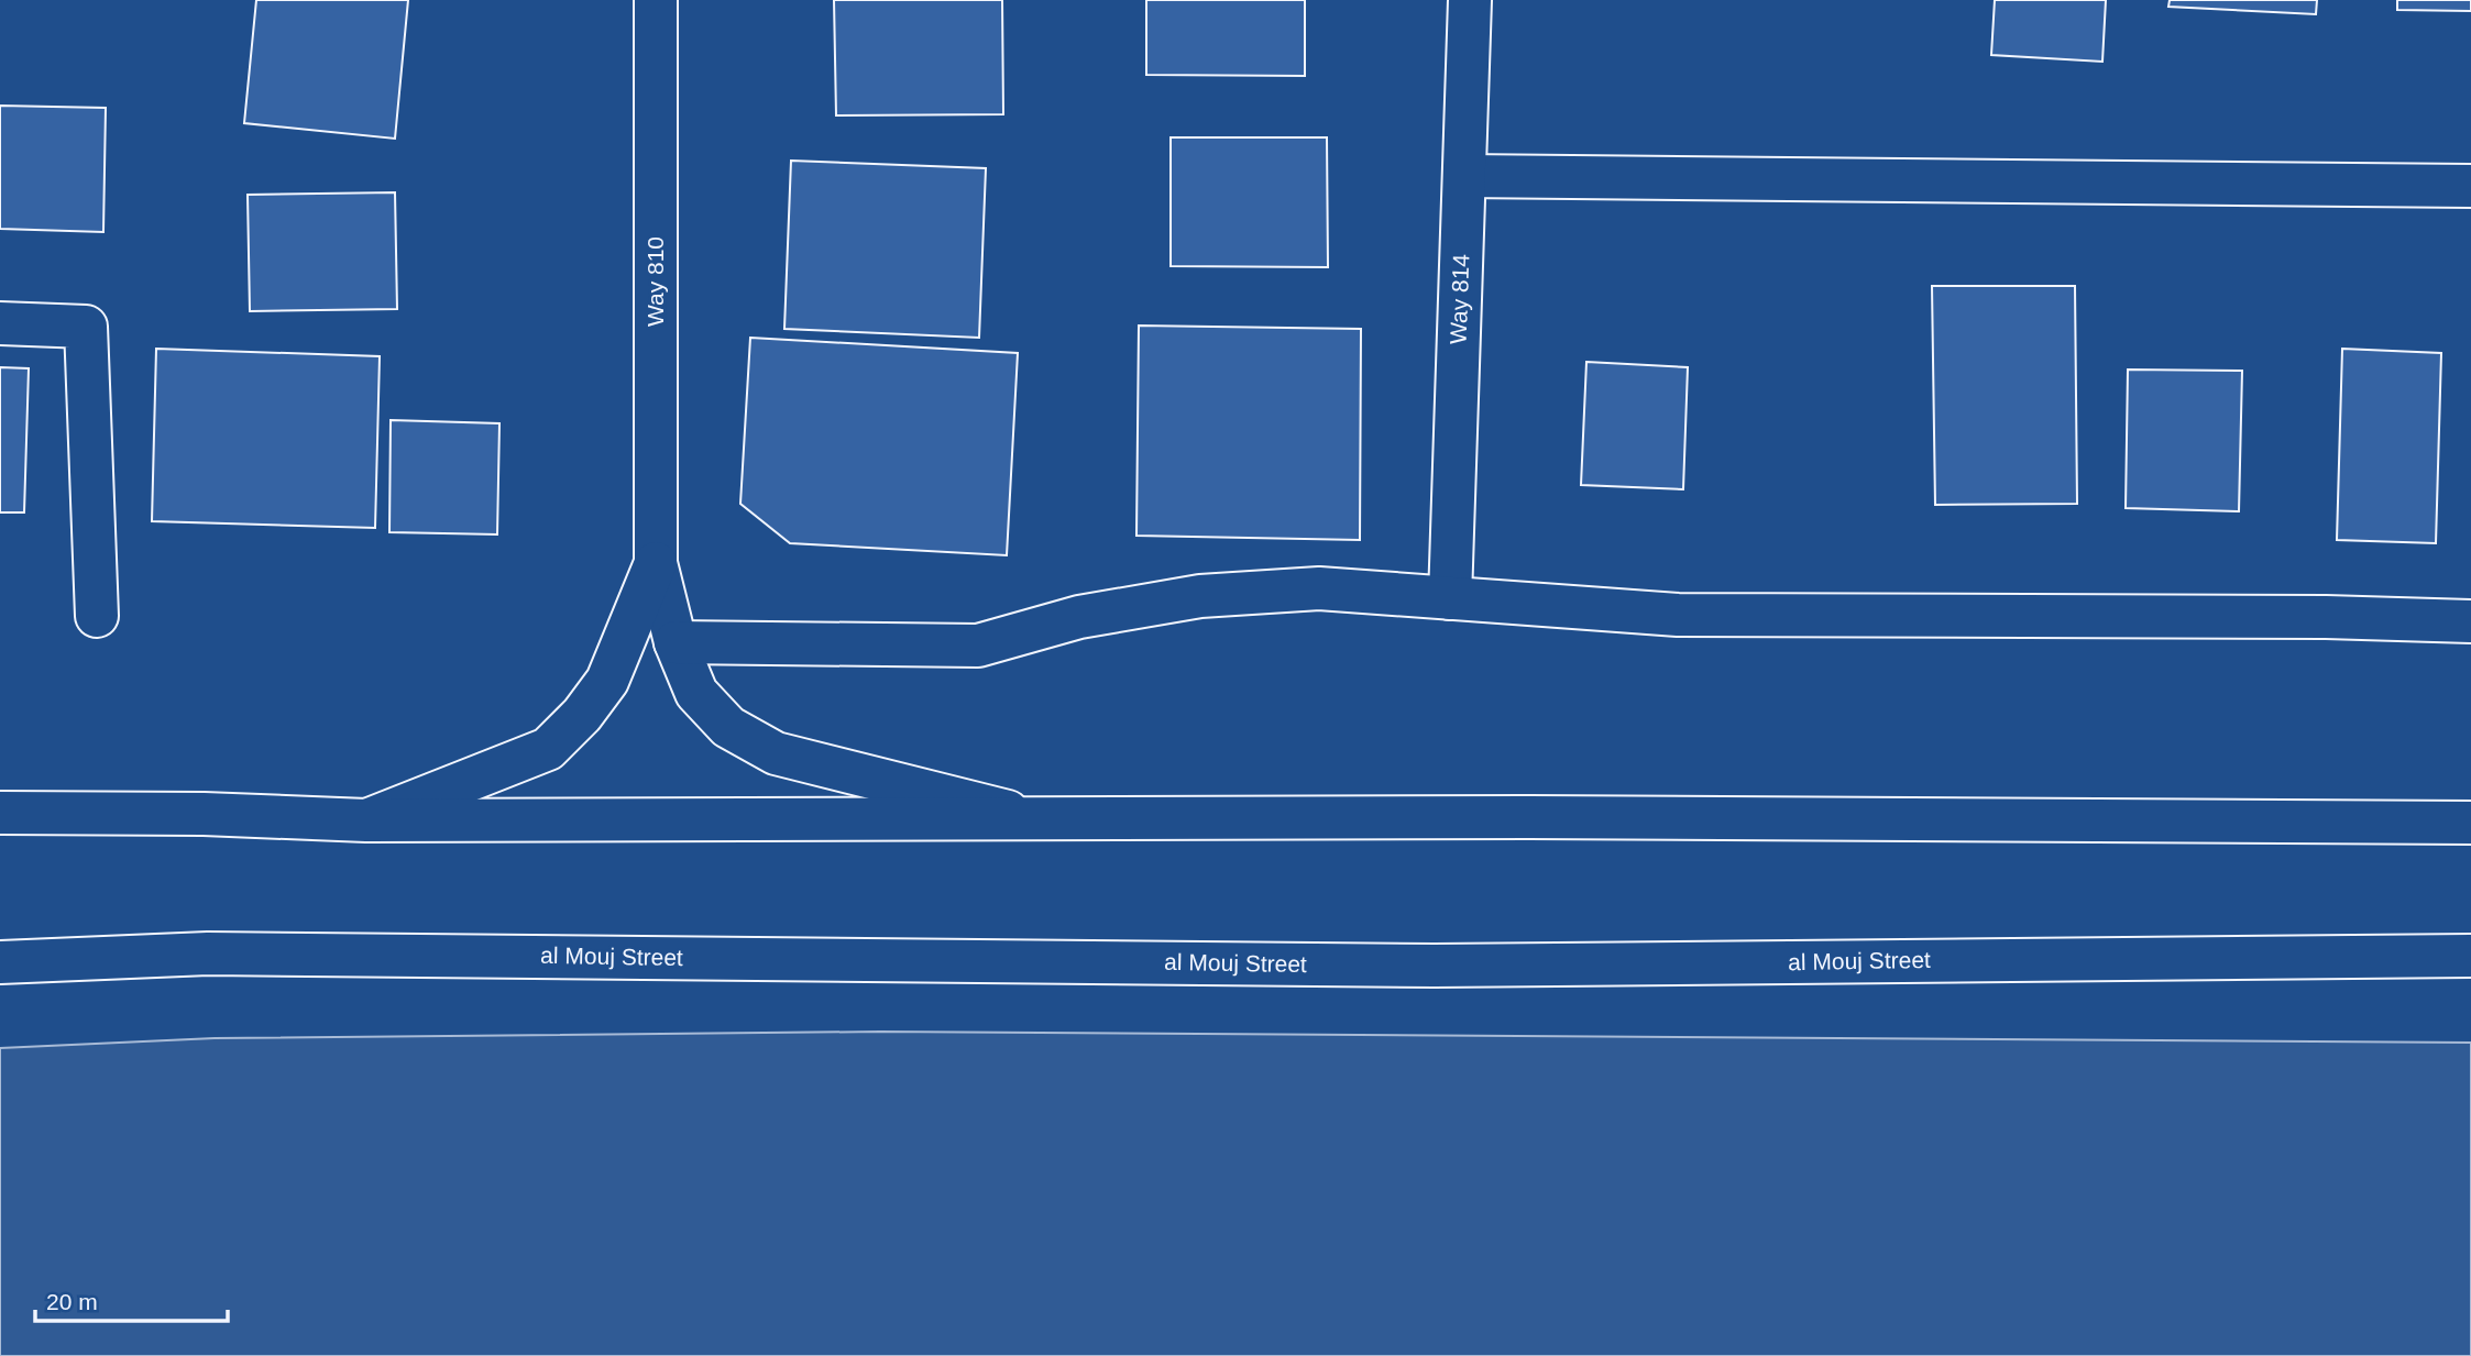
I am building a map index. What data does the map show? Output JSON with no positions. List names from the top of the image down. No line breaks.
{"streets":{"street":["Way 810","Way 814","al Mouj Street"]},"scale_bar":"20 m"}
